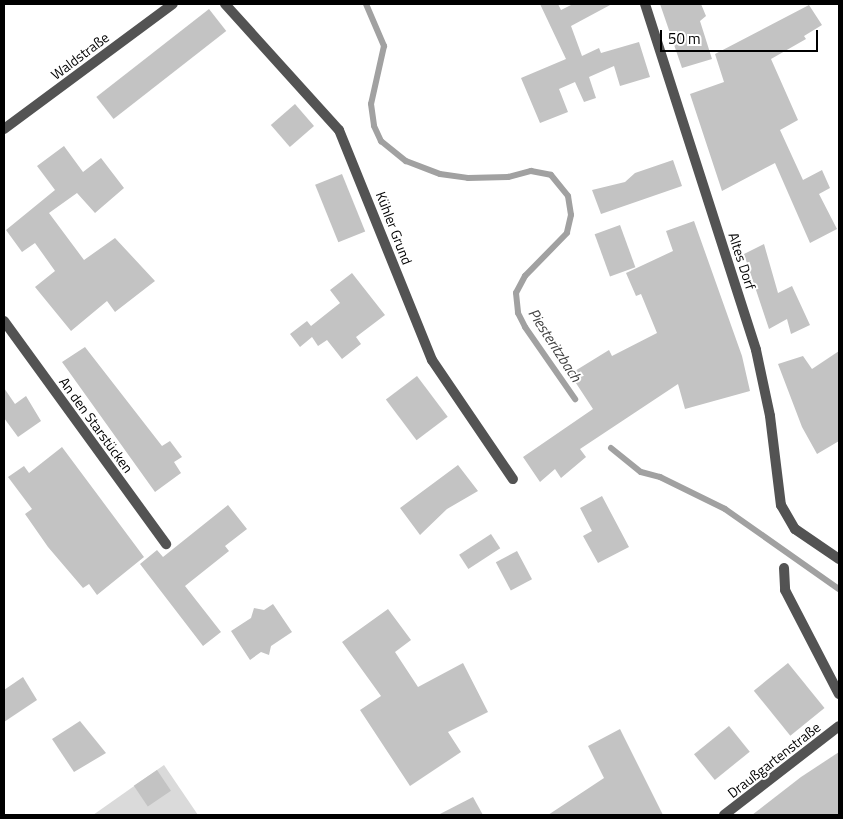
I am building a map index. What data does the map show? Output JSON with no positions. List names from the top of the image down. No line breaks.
{"streets":{"street":["Waldstraße","Kühler Grund","Altes Dorf","An den Starstücken","Draußgartenstraße"]},"water":["Piesteritzbach"],"scale_bar":"50 m"}
